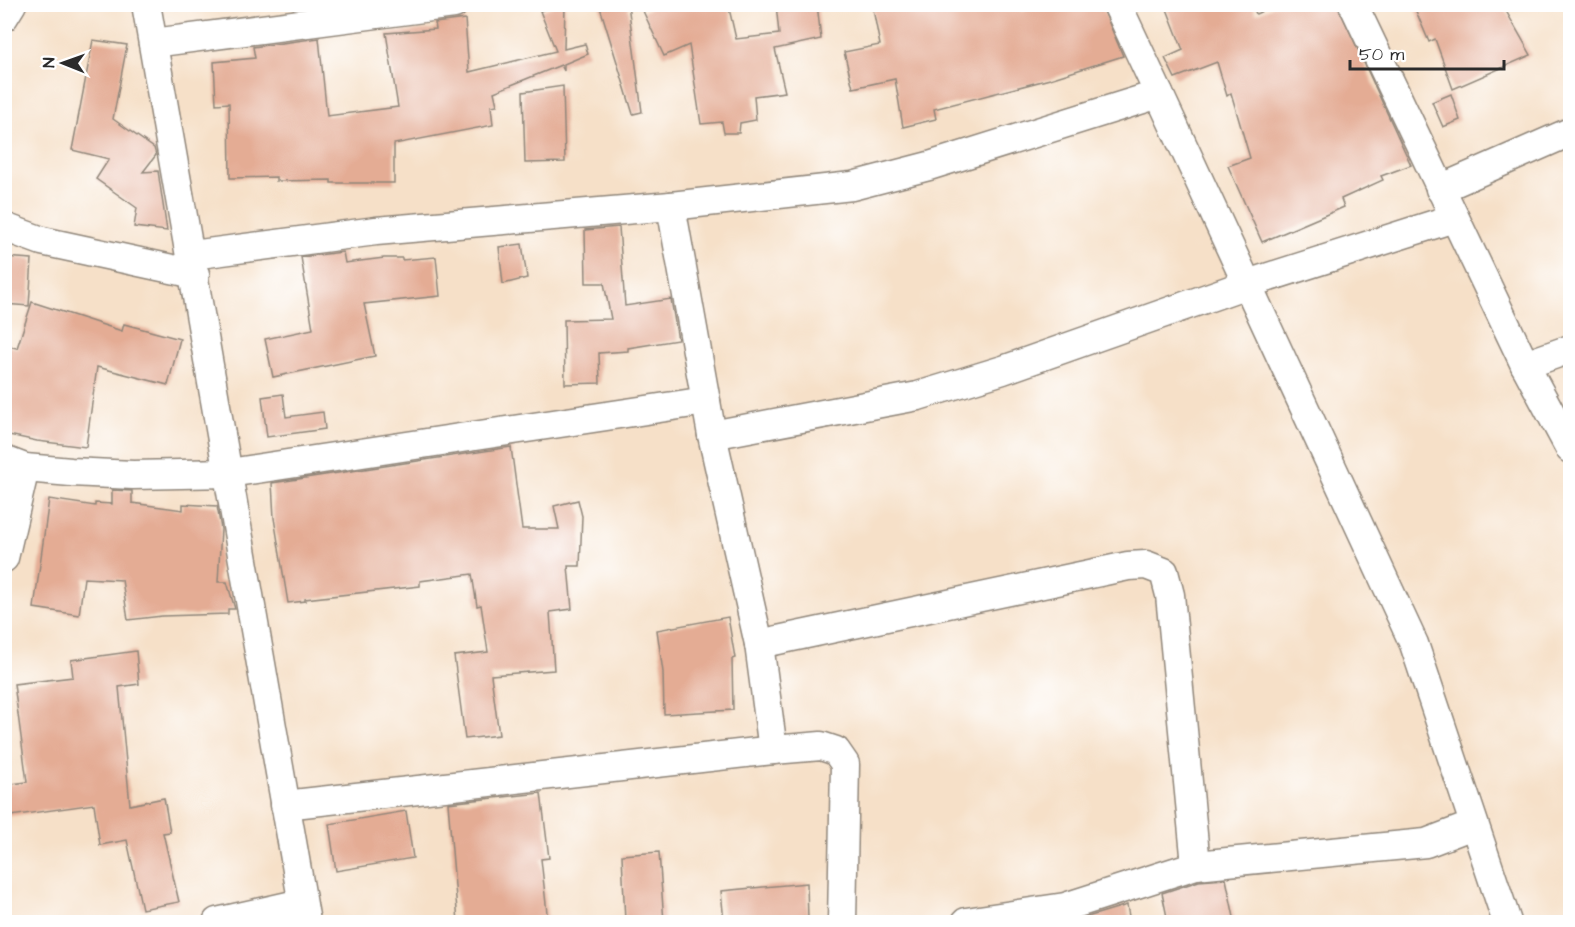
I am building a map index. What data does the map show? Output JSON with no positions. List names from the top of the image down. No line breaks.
{"scale_bar":"50 m","north":"left"}
